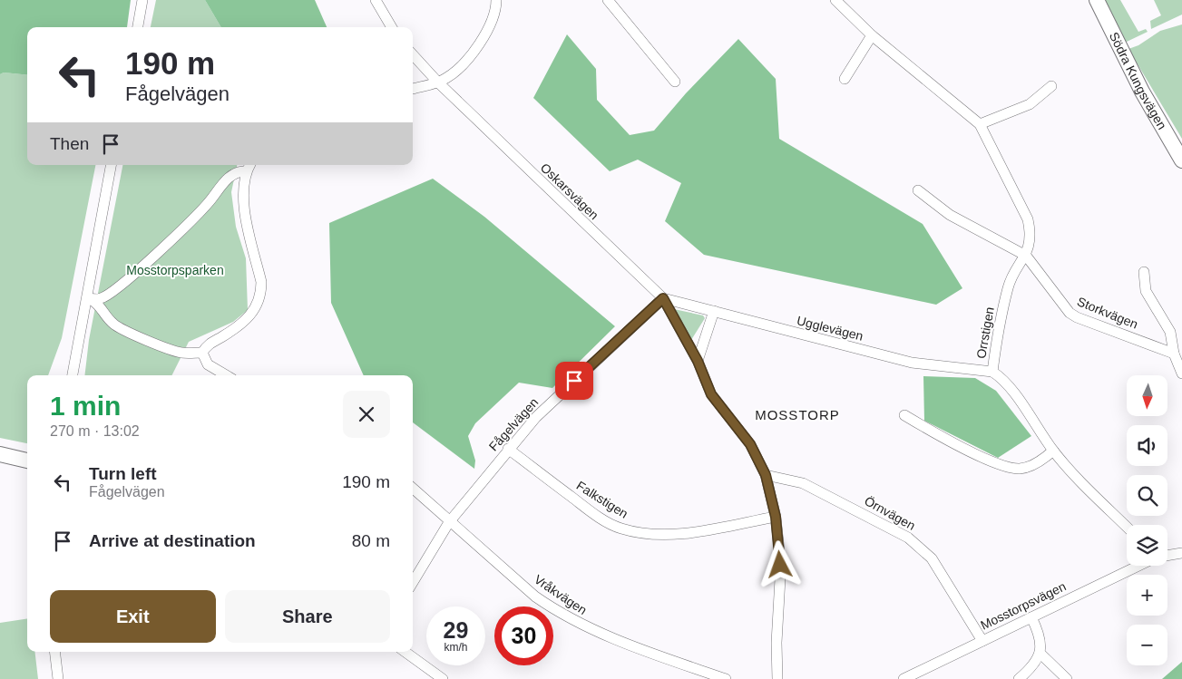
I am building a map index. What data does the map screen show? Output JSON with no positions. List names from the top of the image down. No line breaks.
{"streets":{"main road":["Södra Kungsvägen"],"street":["Oskarsvägen","Storkvägen","Ugglevägen","Orrstigen","Fågelvägen","Falkstigen","Örnvägen","Vråkvägen","Mosstorpsvägen"]},"crossings":[["Oskarsvägen","Ugglevägen"],["Oskarsvägen","Fågelvägen"],["Oskarsvägen","Falkstigen"],["Oskarsvägen","Örnvägen"],["Storkvägen","Orrstigen"],["Ugglevägen","Orrstigen"],["Ugglevägen","Fågelvägen"],["Fågelvägen","Falkstigen"],["Fågelvägen","Vråkvägen"],["Örnvägen","Mosstorpsvägen"]],"districts":["MOSSTORP"],"parks":["Mosstorpsparken"],"north":"bottom","page":{"turn":["190 m","Fågelvägen"],"then":"Then","map_buttons":["+","−"],"heading":["1 min","270 m · 13:02"],"list":[{"name":"Turn left","note":"Fågelvägen","value":"190 m"},{"name":"Arrive at destination","value":"80 m"}],"buttons":["Exit","Share"],"speed":"29 km/h","limit":"30"}}
